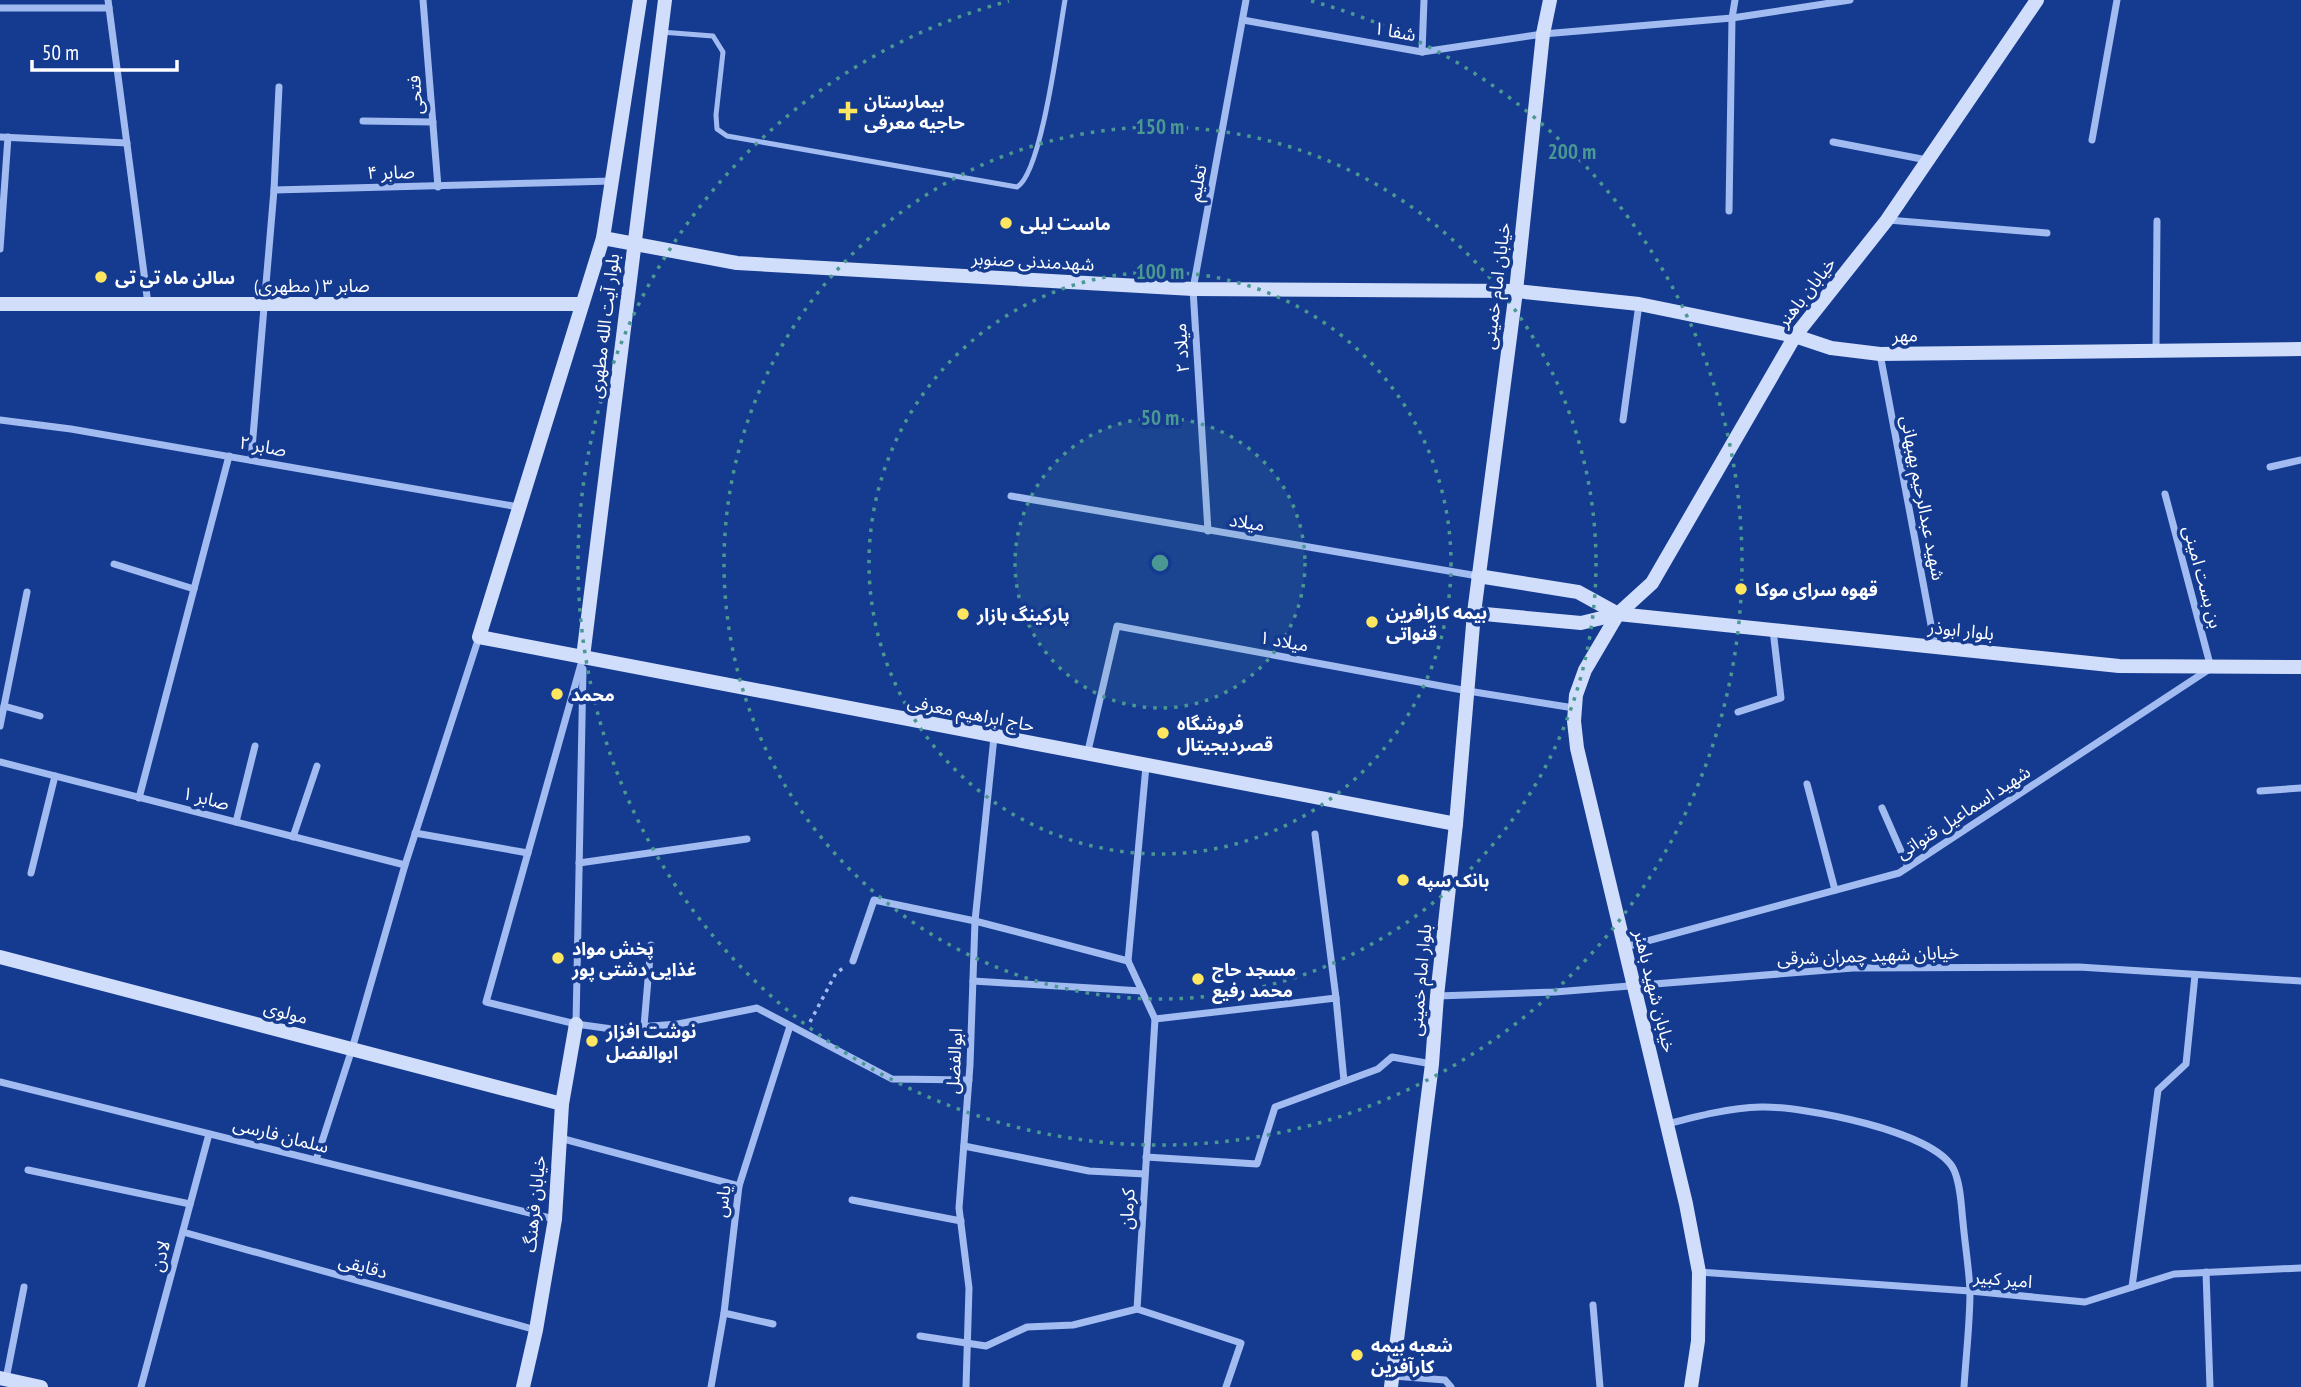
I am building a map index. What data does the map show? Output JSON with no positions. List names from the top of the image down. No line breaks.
{"streets":{"street":["شفا ۱","فتحی","صابر ۴","تعلیم","شهدمندنی صنوبر","صابر ۳ ( مطهری)","خیابان امام خمینی","خیابان باهنر","بلوار آیت الله مطهری","مهر","میلاد ۲","صابر ۲","شهید عبدالرحیم بهبهانی","میلاد","بن بست امینی","بلوار ابوذر","میلاد ۱","حاج ابراهیم معرفی","صابر ۱","شهید اسماعیل قنواتی","خیابان شهید چمران شرقی","بلوار امام خمینی","خیابان شهید باهنر","مولوی","ابوالفضل","سلمان فارسی","یاس","خیابان فرهنگ","کرمان","لادن","دقایقی","امیر کبیر"]},"crossings":[["شفا ۱","تعلیم"],["شفا ۱","خیابان امام خمینی"],["فتحی","صابر ۴"],["صابر ۴","بلوار آیت الله مطهری"],["تعلیم","شهدمندنی صنوبر"],["تعلیم","میلاد ۲"],["شهدمندنی صنوبر","خیابان امام خمینی"],["شهدمندنی صنوبر","بلوار آیت الله مطهری"],["شهدمندنی صنوبر","مهر"],["شهدمندنی صنوبر","میلاد ۲"],["صابر ۳ ( مطهری)","بلوار آیت الله مطهری"],["خیابان امام خمینی","مهر"],["خیابان امام خمینی","میلاد"],["خیابان امام خمینی","بلوار امام خمینی"],["خیابان باهنر","مهر"],["خیابان باهنر","بلوار ابوذر"],["خیابان باهنر","خیابان شهید باهنر"],["بلوار آیت الله مطهری","صابر ۲"],["بلوار آیت الله مطهری","حاج ابراهیم معرفی"],["مهر","شهید عبدالرحیم بهبهانی"],["میلاد ۲","میلاد"],["شهید عبدالرحیم بهبهانی","بلوار ابوذر"],["میلاد","بلوار امام خمینی"],["بن بست امینی","بلوار ابوذر"],["بن بست امینی","شهید اسماعیل قنواتی"],["بلوار ابوذر","شهید اسماعیل قنواتی"],["بلوار ابوذر","خیابان شهید باهنر"],["میلاد ۱","حاج ابراهیم معرفی"],["میلاد ۱","بلوار امام خمینی"],["میلاد ۱","خیابان شهید باهنر"],["حاج ابراهیم معرفی","بلوار امام خمینی"],["حاج ابراهیم معرفی","ابوالفضل"],["شهید اسماعیل قنواتی","خیابان شهید باهنر"],["خیابان شهید چمران شرقی","بلوار امام خمینی"],["خیابان شهید چمران شرقی","خیابان شهید باهنر"],["خیابان شهید باهنر","امیر کبیر"],["مولوی","خیابان فرهنگ"],["سلمان فارسی","خیابان فرهنگ"],["سلمان فارسی","لادن"],["خیابان فرهنگ","دقایقی"],["لادن","دقایقی"]],"places":{"health":["بیمارستان حاجیه معرفی"],"other":["ماست لیلی","سالن ماه تی تی","قهوه سرای موکا","پارکینگ بازار","بیمه کارافرین قنواتی","محمد","فروشگاه قصردیجیتال","بانک سپه","پخش مواد غذایی دشتی پور","مسجد حاج محمد رفیع","نوشت افزار ابوالفضل","شعبه بیمه کارآفرین"]},"scale_bar":"50 m","rings":["150 m","200 m","100 m","50 m"]}
